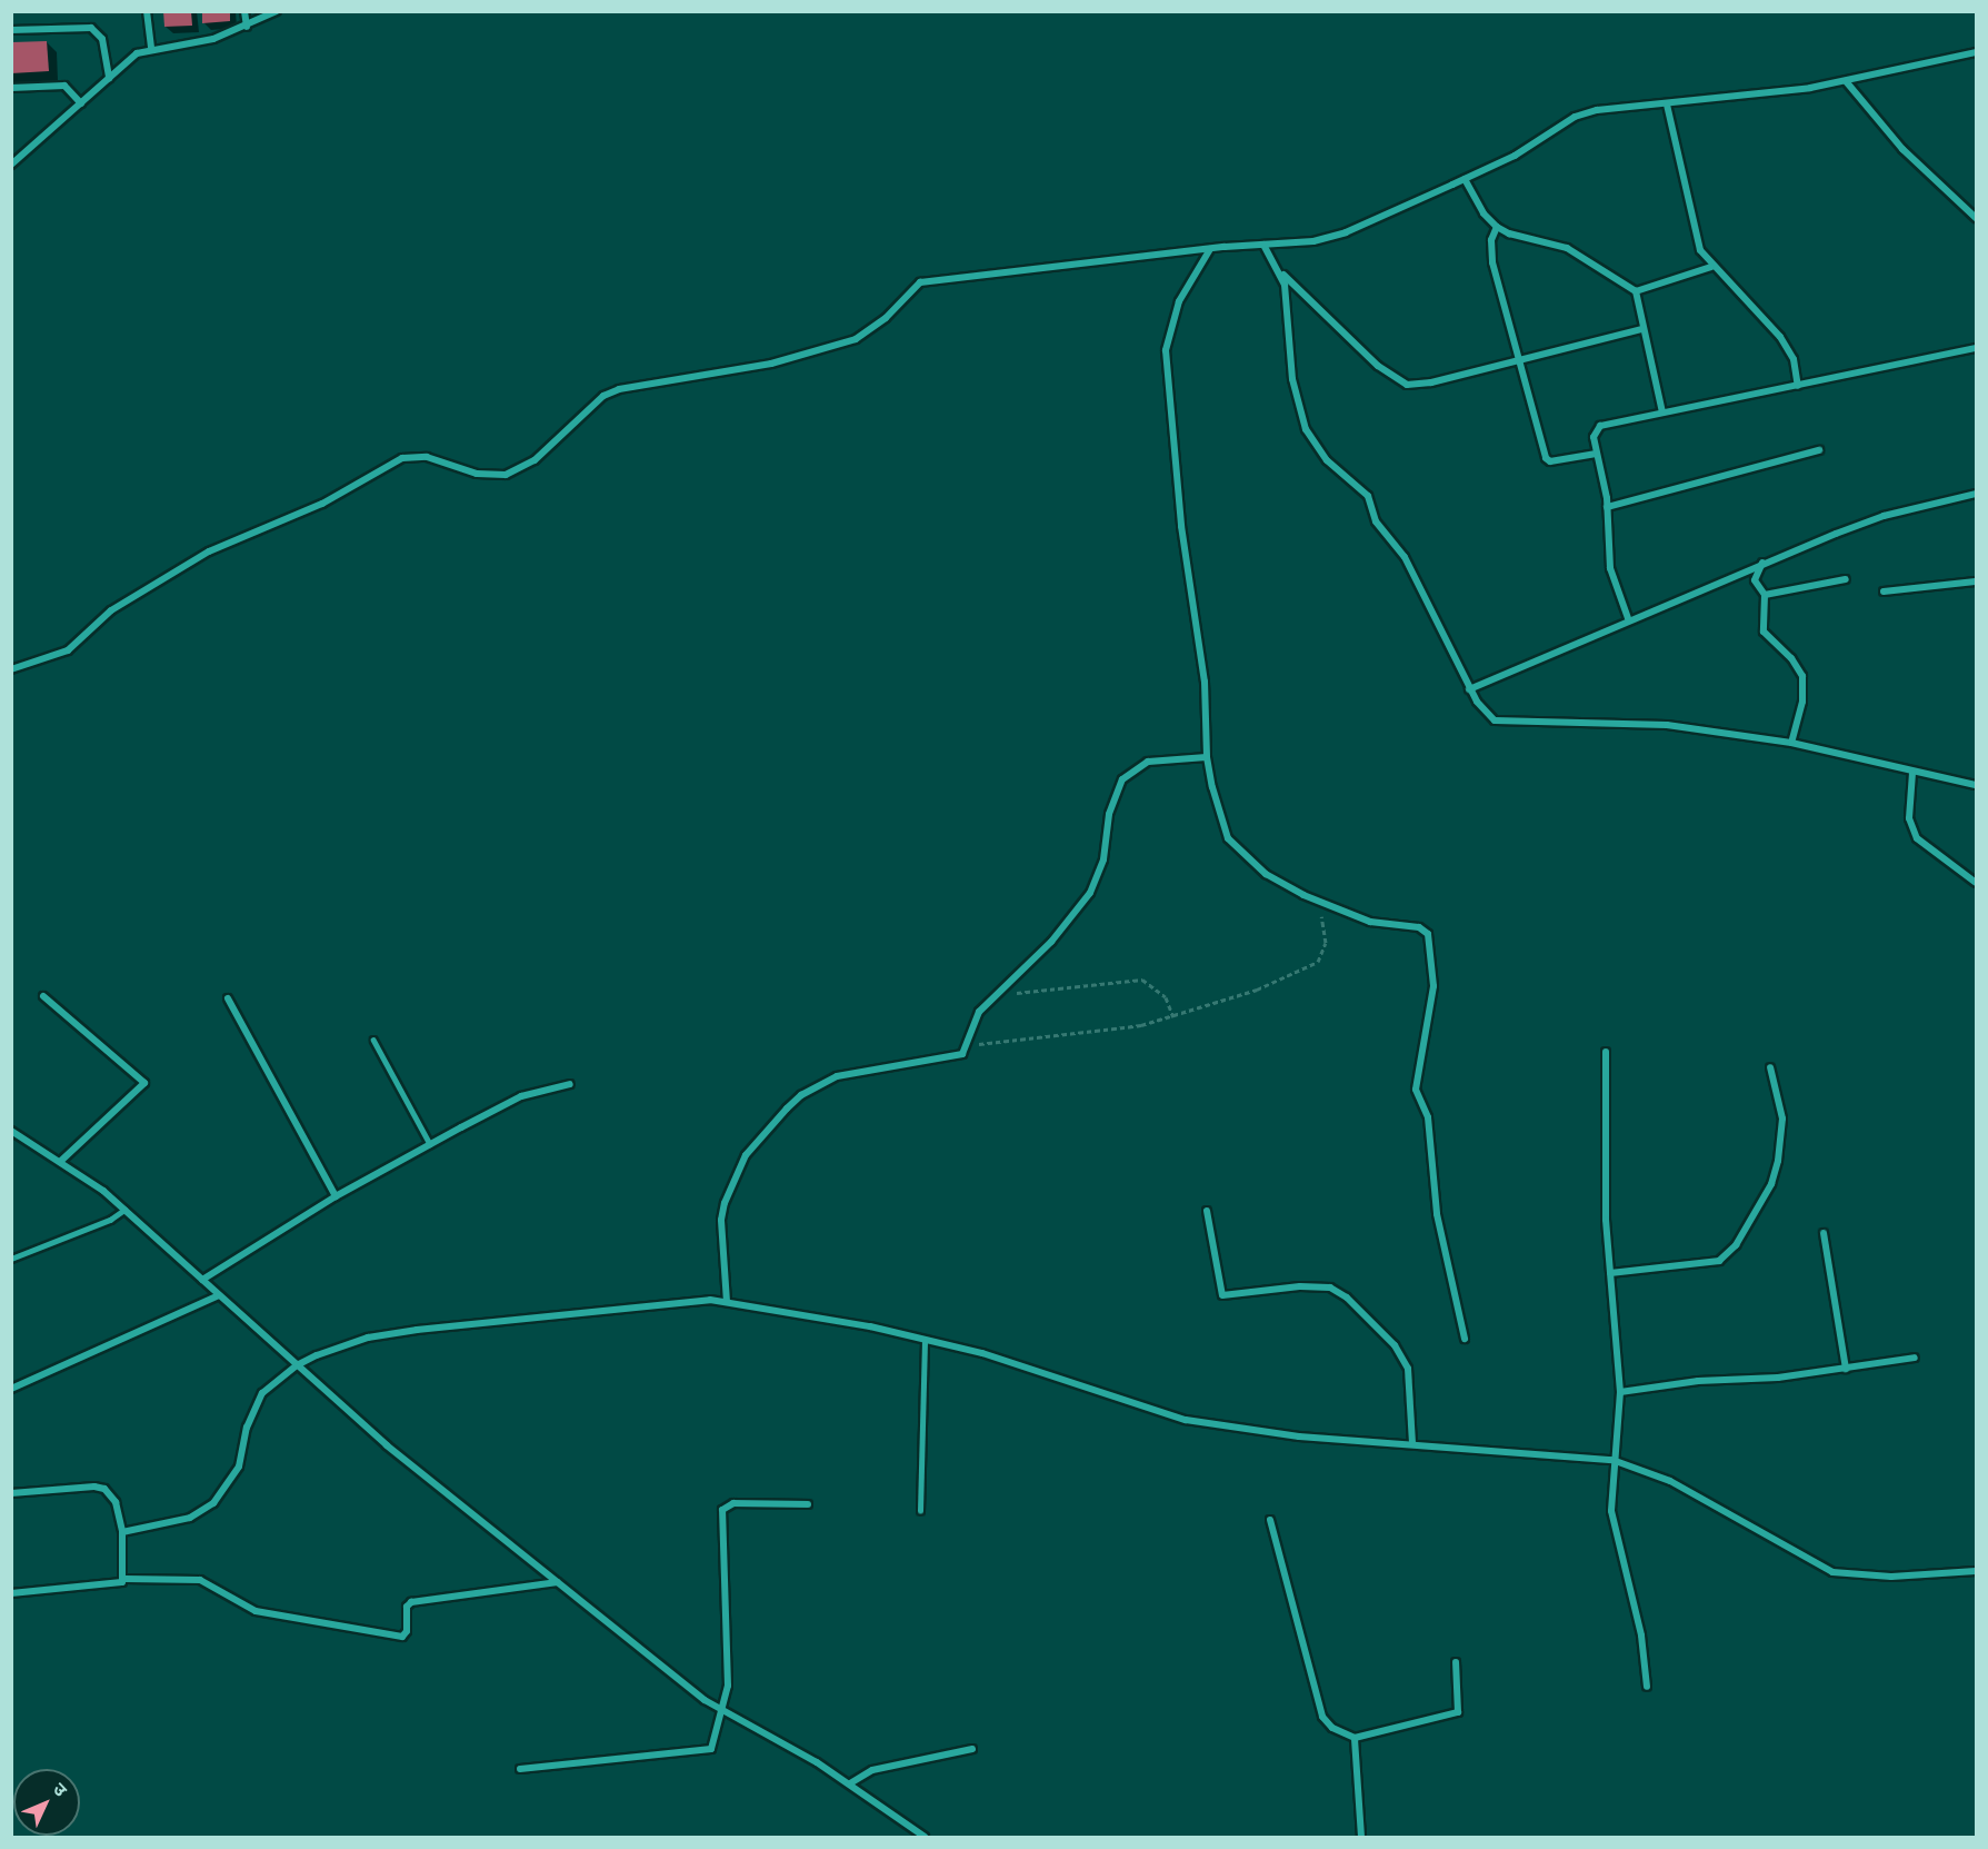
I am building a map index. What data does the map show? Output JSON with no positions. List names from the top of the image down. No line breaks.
{"north":"top right"}
